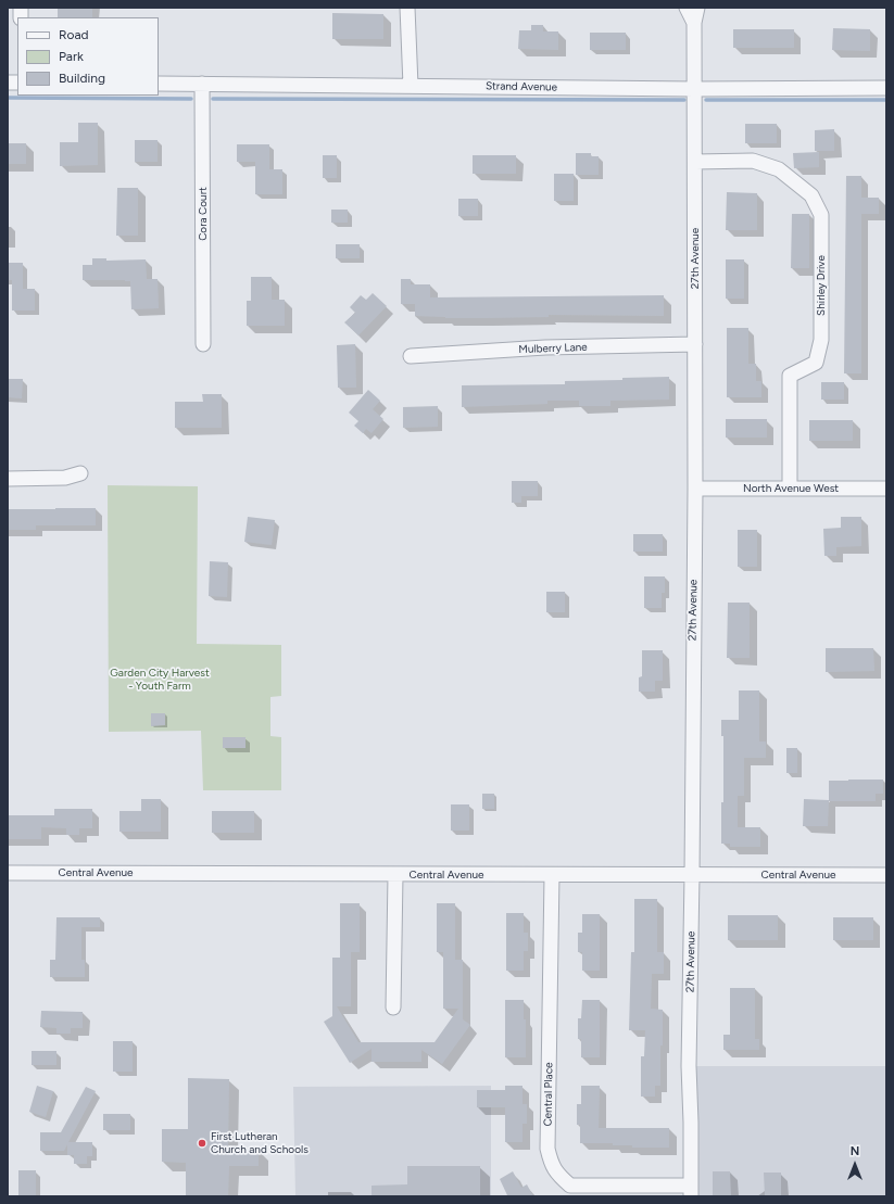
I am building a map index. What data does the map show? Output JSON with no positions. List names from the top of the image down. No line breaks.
{"streets":{"street":["Strand Avenue","Cora Court","27th Avenue","Shirley Drive","Mulberry Lane","North Avenue West","Central Avenue","Central Place"]},"crossings":[["Strand Avenue","Cora Court"],["Strand Avenue","27th Avenue"],["27th Avenue","Shirley Drive"],["27th Avenue","Mulberry Lane"],["27th Avenue","North Avenue West"],["27th Avenue","Central Avenue"],["27th Avenue","Central Place"],["Shirley Drive","North Avenue West"],["Central Avenue","Central Place"]],"parks":["Garden City Harvest - Youth Farm"],"places":["First Lutheran Church and Schools"],"legend":["Road","Park","Building"],"north":"top"}
